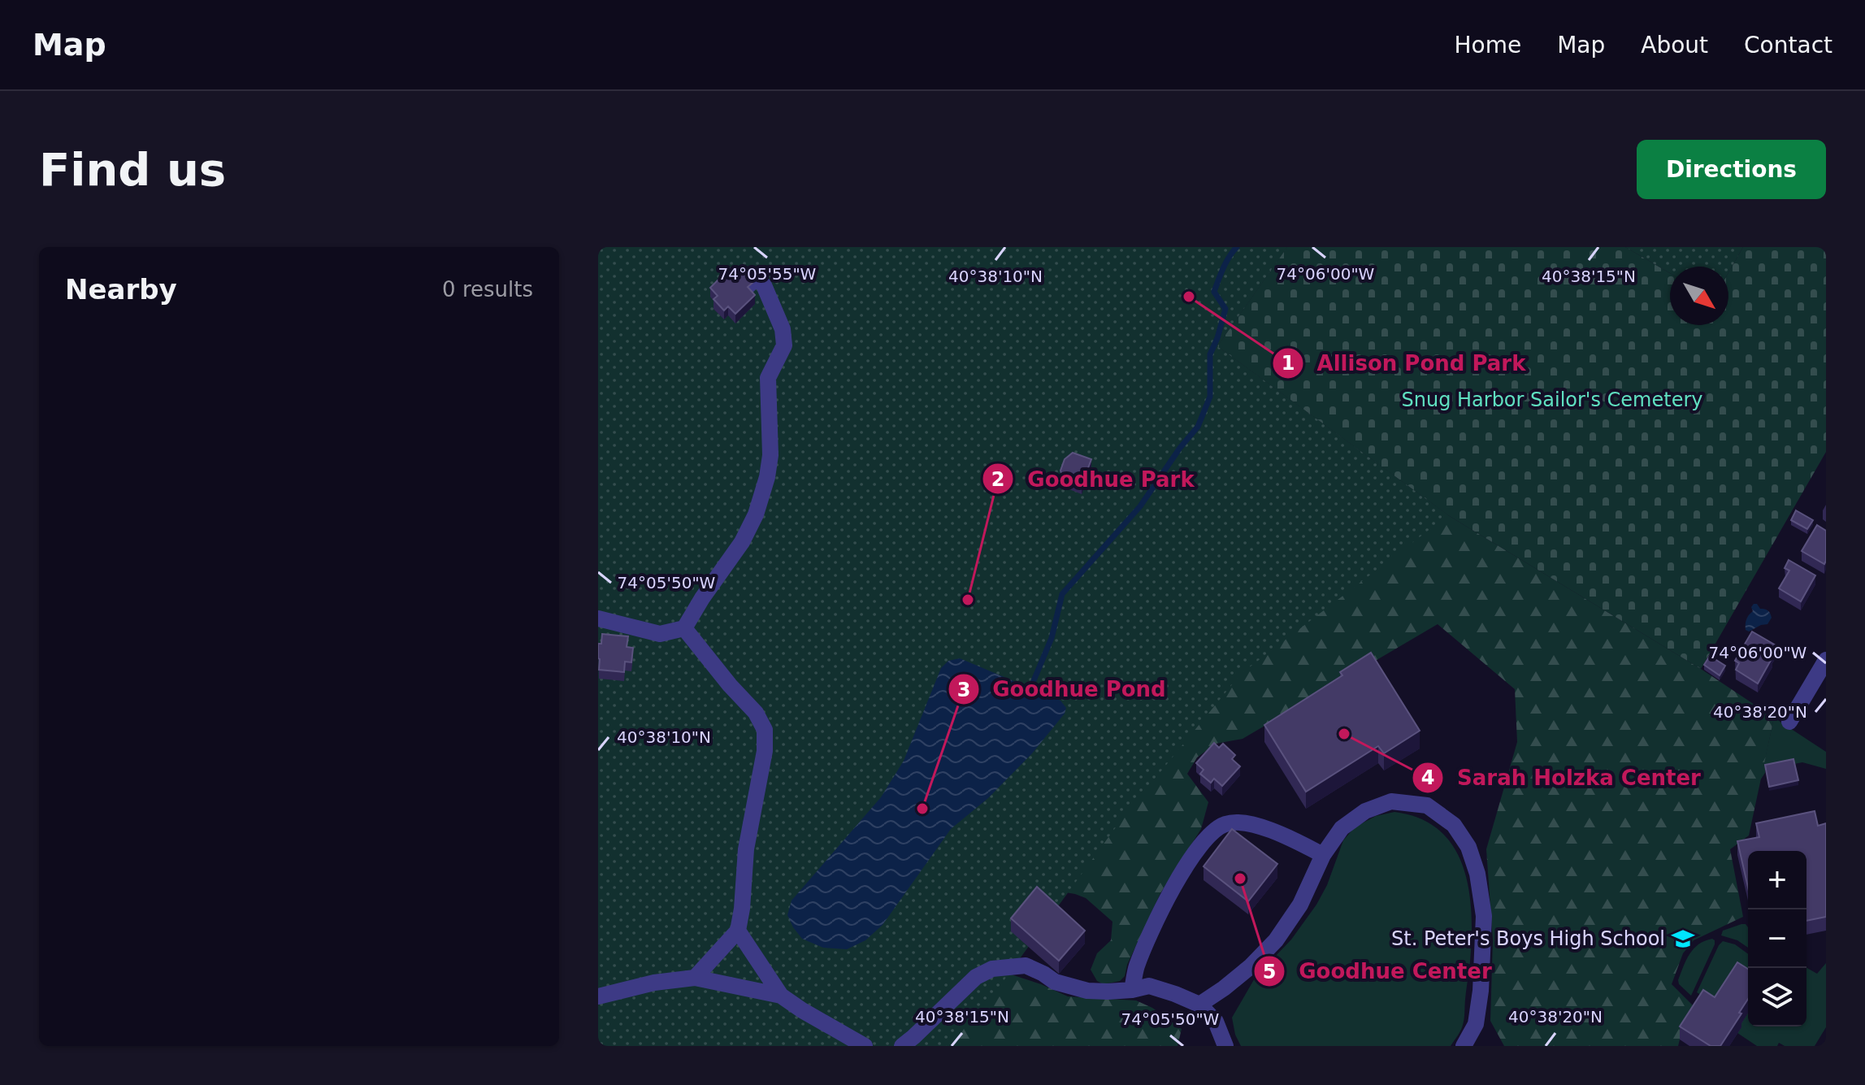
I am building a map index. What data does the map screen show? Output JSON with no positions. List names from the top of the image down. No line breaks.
{"parks":["Snug Harbor Sailor's Cemetery"],"places":{"other":["Allison Pond Park","Goodhue Park","Sarah Holzka Center","Goodhue Pond","Goodhue Center"],"school or university":["St. Peter's Boys High School"]},"north":"bottom right","page":{"header":"Map","nav":["Home","Map","About","Contact"],"buttons":"Directions","title":"Find us","heading":["Nearby","0 results"],"map_buttons":["+","−"]},"coordinates":["74°05'55\"W","74°06'00\"W","40°38'10\"N","40°38'15\"N","74°05'50\"W","40°38'20\"N"]}
